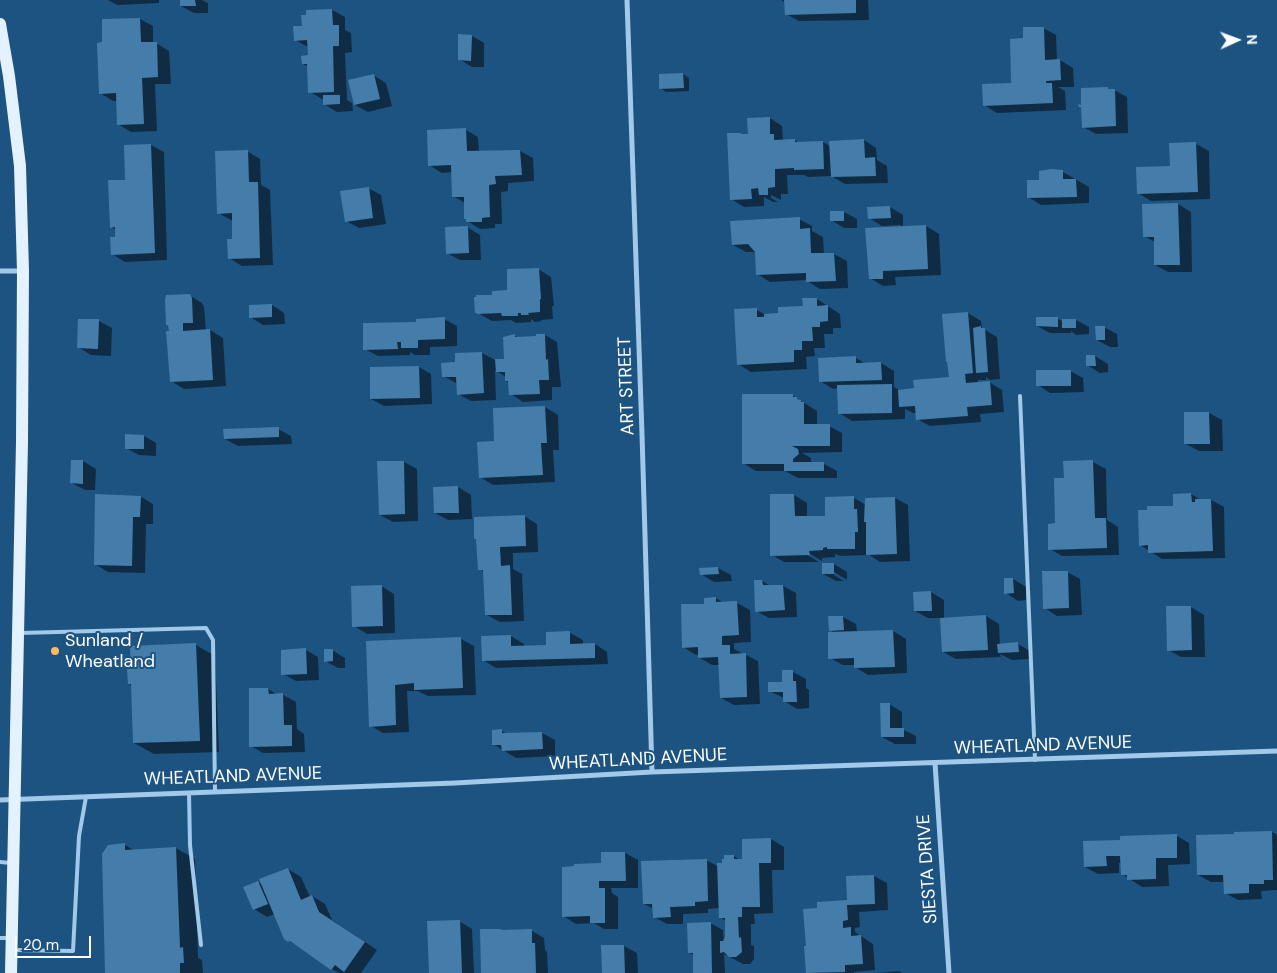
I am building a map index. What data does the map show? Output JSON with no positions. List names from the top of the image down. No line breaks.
{"streets":{"street":["ART STREET","WHEATLAND AVENUE","SIESTA DRIVE"]},"crossings":[["ART STREET","WHEATLAND AVENUE"],["WHEATLAND AVENUE","SIESTA DRIVE"]],"places":["Sunland / Wheatland"],"scale_bar":"20 m","north":"right"}
